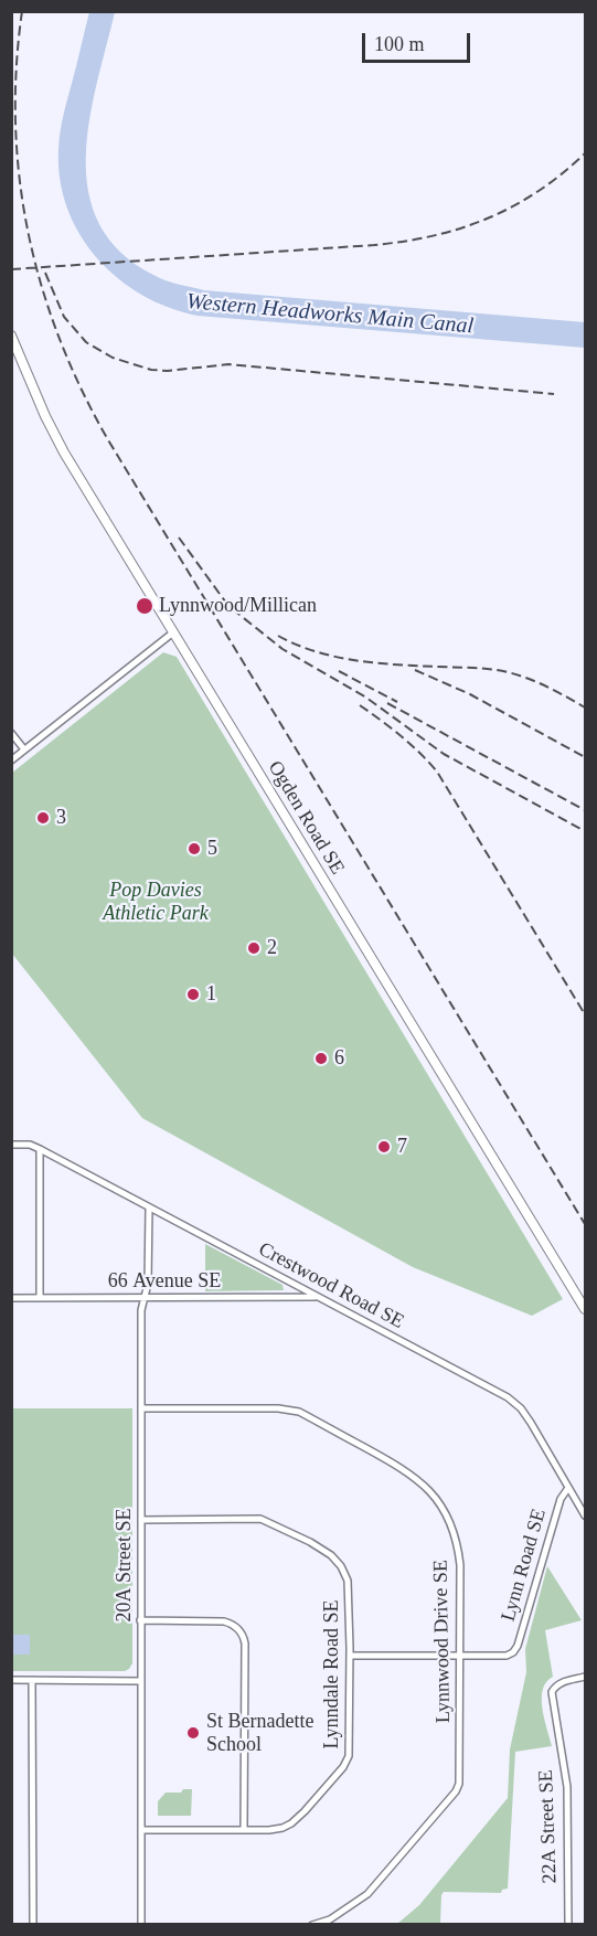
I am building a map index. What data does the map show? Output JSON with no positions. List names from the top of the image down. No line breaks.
{"streets":{"street":["Ogden Road SE","66 Avenue SE","Crestwood Road SE","20A Street SE","Lynn Road SE","Lynnwood Drive SE","Lynndale Road SE","22A Street SE"]},"crossings":[["66 Avenue SE","Crestwood Road SE"],["66 Avenue SE","20A Street SE"],["Crestwood Road SE","20A Street SE"],["Crestwood Road SE","Lynn Road SE"],["20A Street SE","Lynnwood Drive SE"],["20A Street SE","Lynndale Road SE"],["Lynn Road SE","Lynnwood Drive SE"]],"water":["Western Headworks Main Canal"],"parks":["Pop Davies Athletic Park"],"places":["Lynnwood/Millican","3","5","2","1","6","7","St Bernadette School"],"scale_bar":"100 m"}
